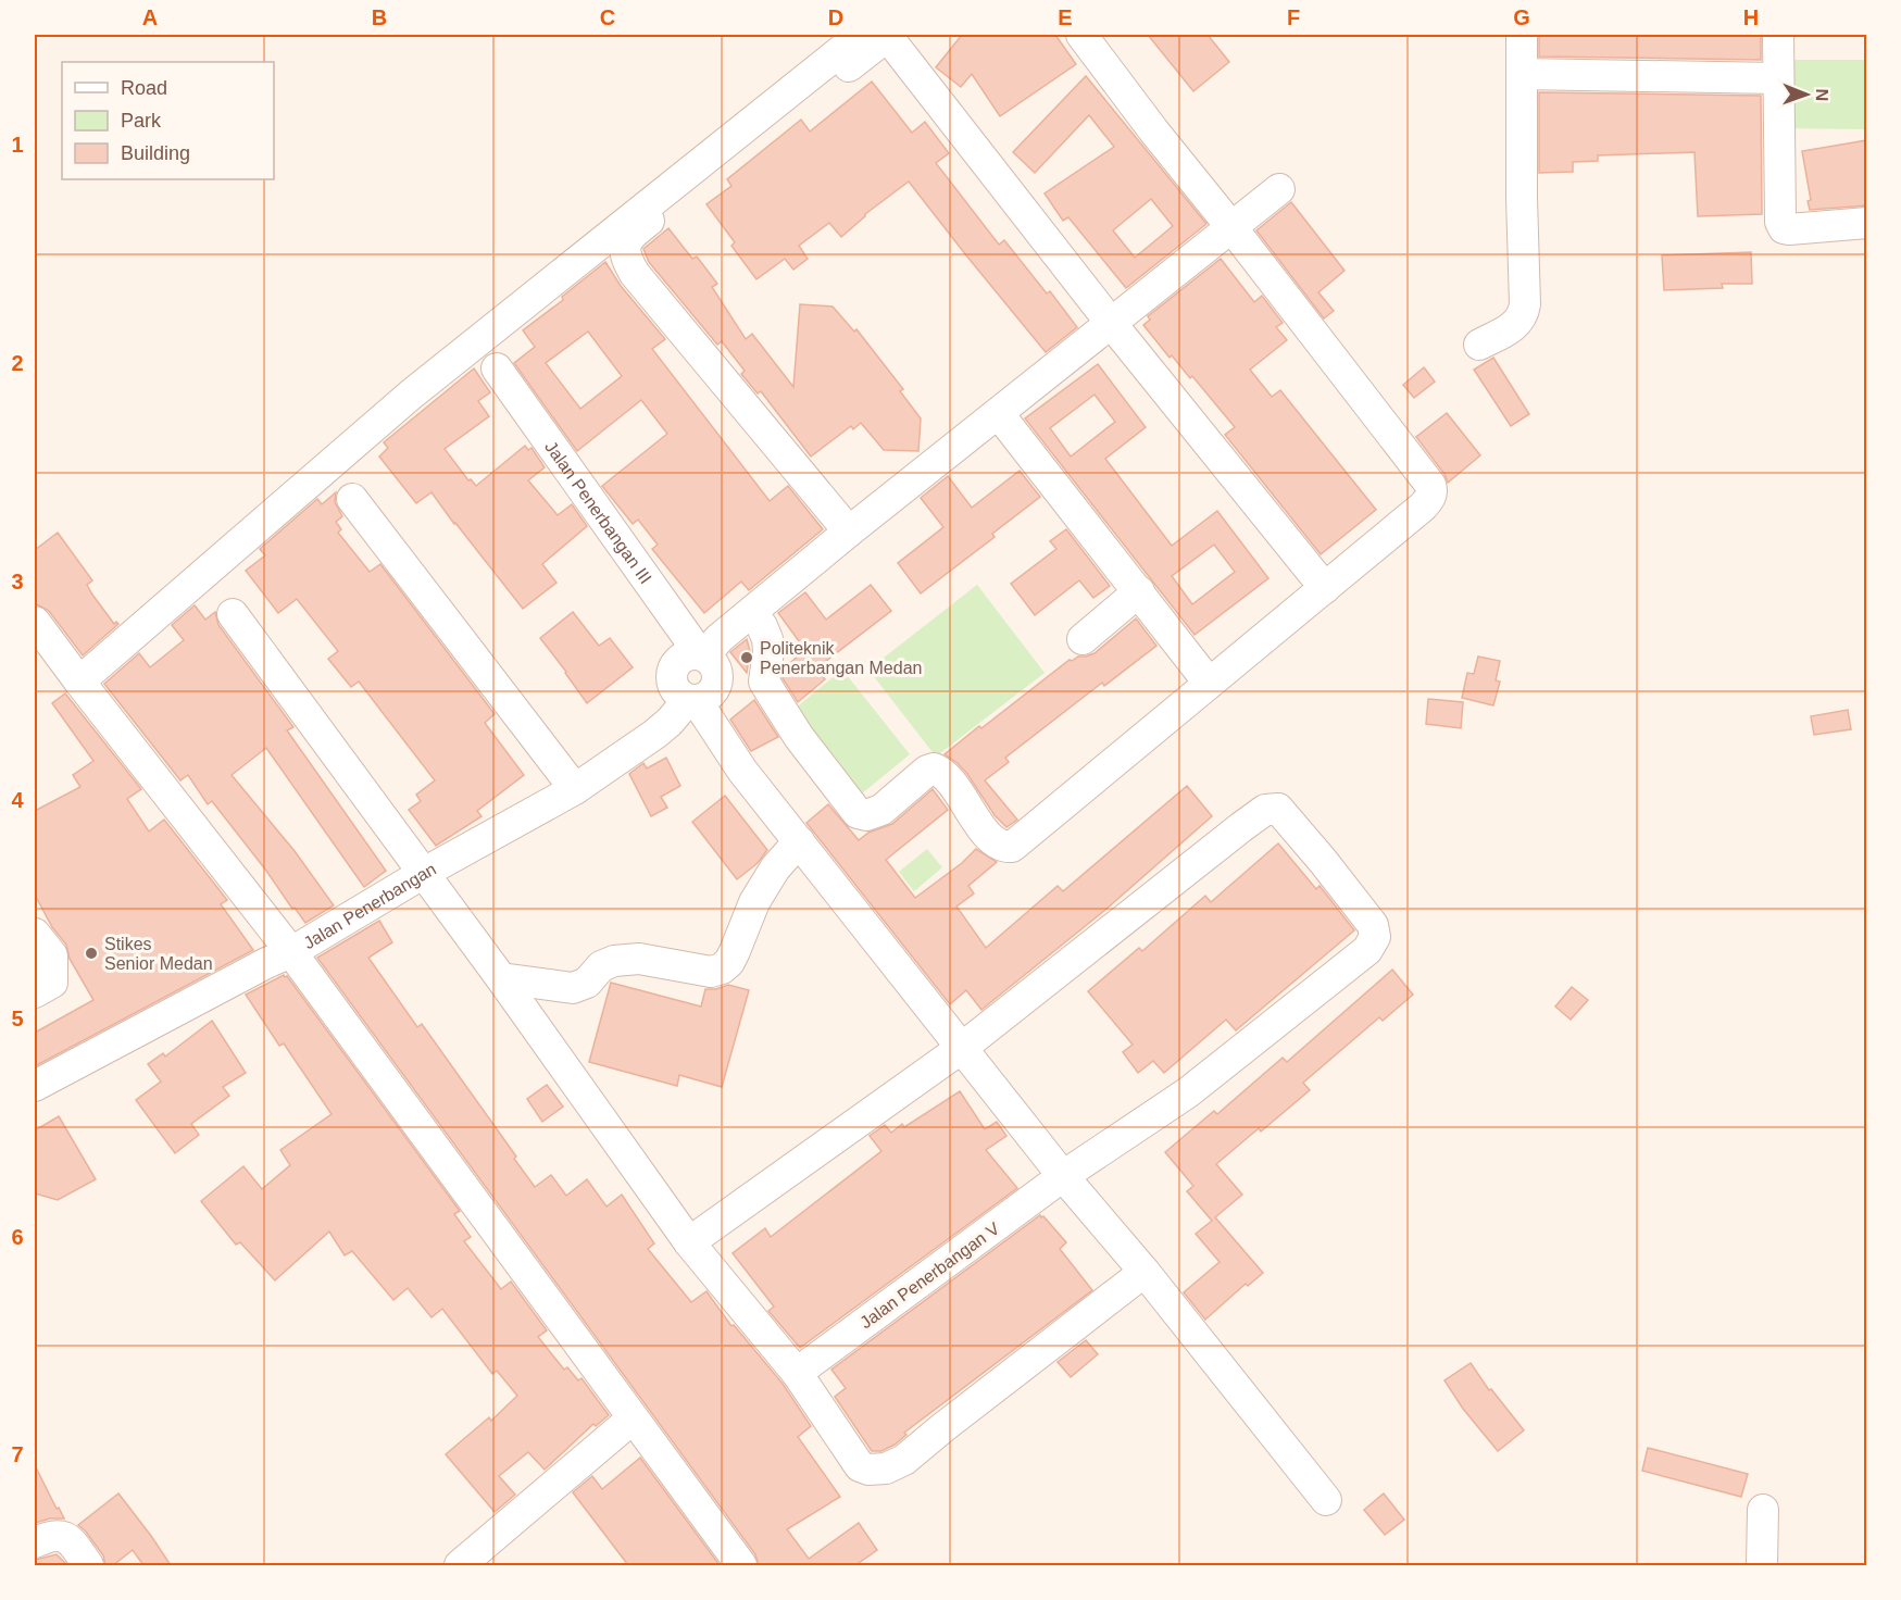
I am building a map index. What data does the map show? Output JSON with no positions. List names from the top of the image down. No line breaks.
{"streets":{"street":["Jalan Penerbangan III","Jalan Penerbangan","Jalan Penerbangan V"]},"places":["Politeknik Penerbangan Medan","Stikes Senior Medan"],"legend":["Road","Park","Building"],"north":"right","grid":{"columns":["A","B","C","D","E","F","G","H"],"rows":["1","2","3","4","5","6","7"]}}
